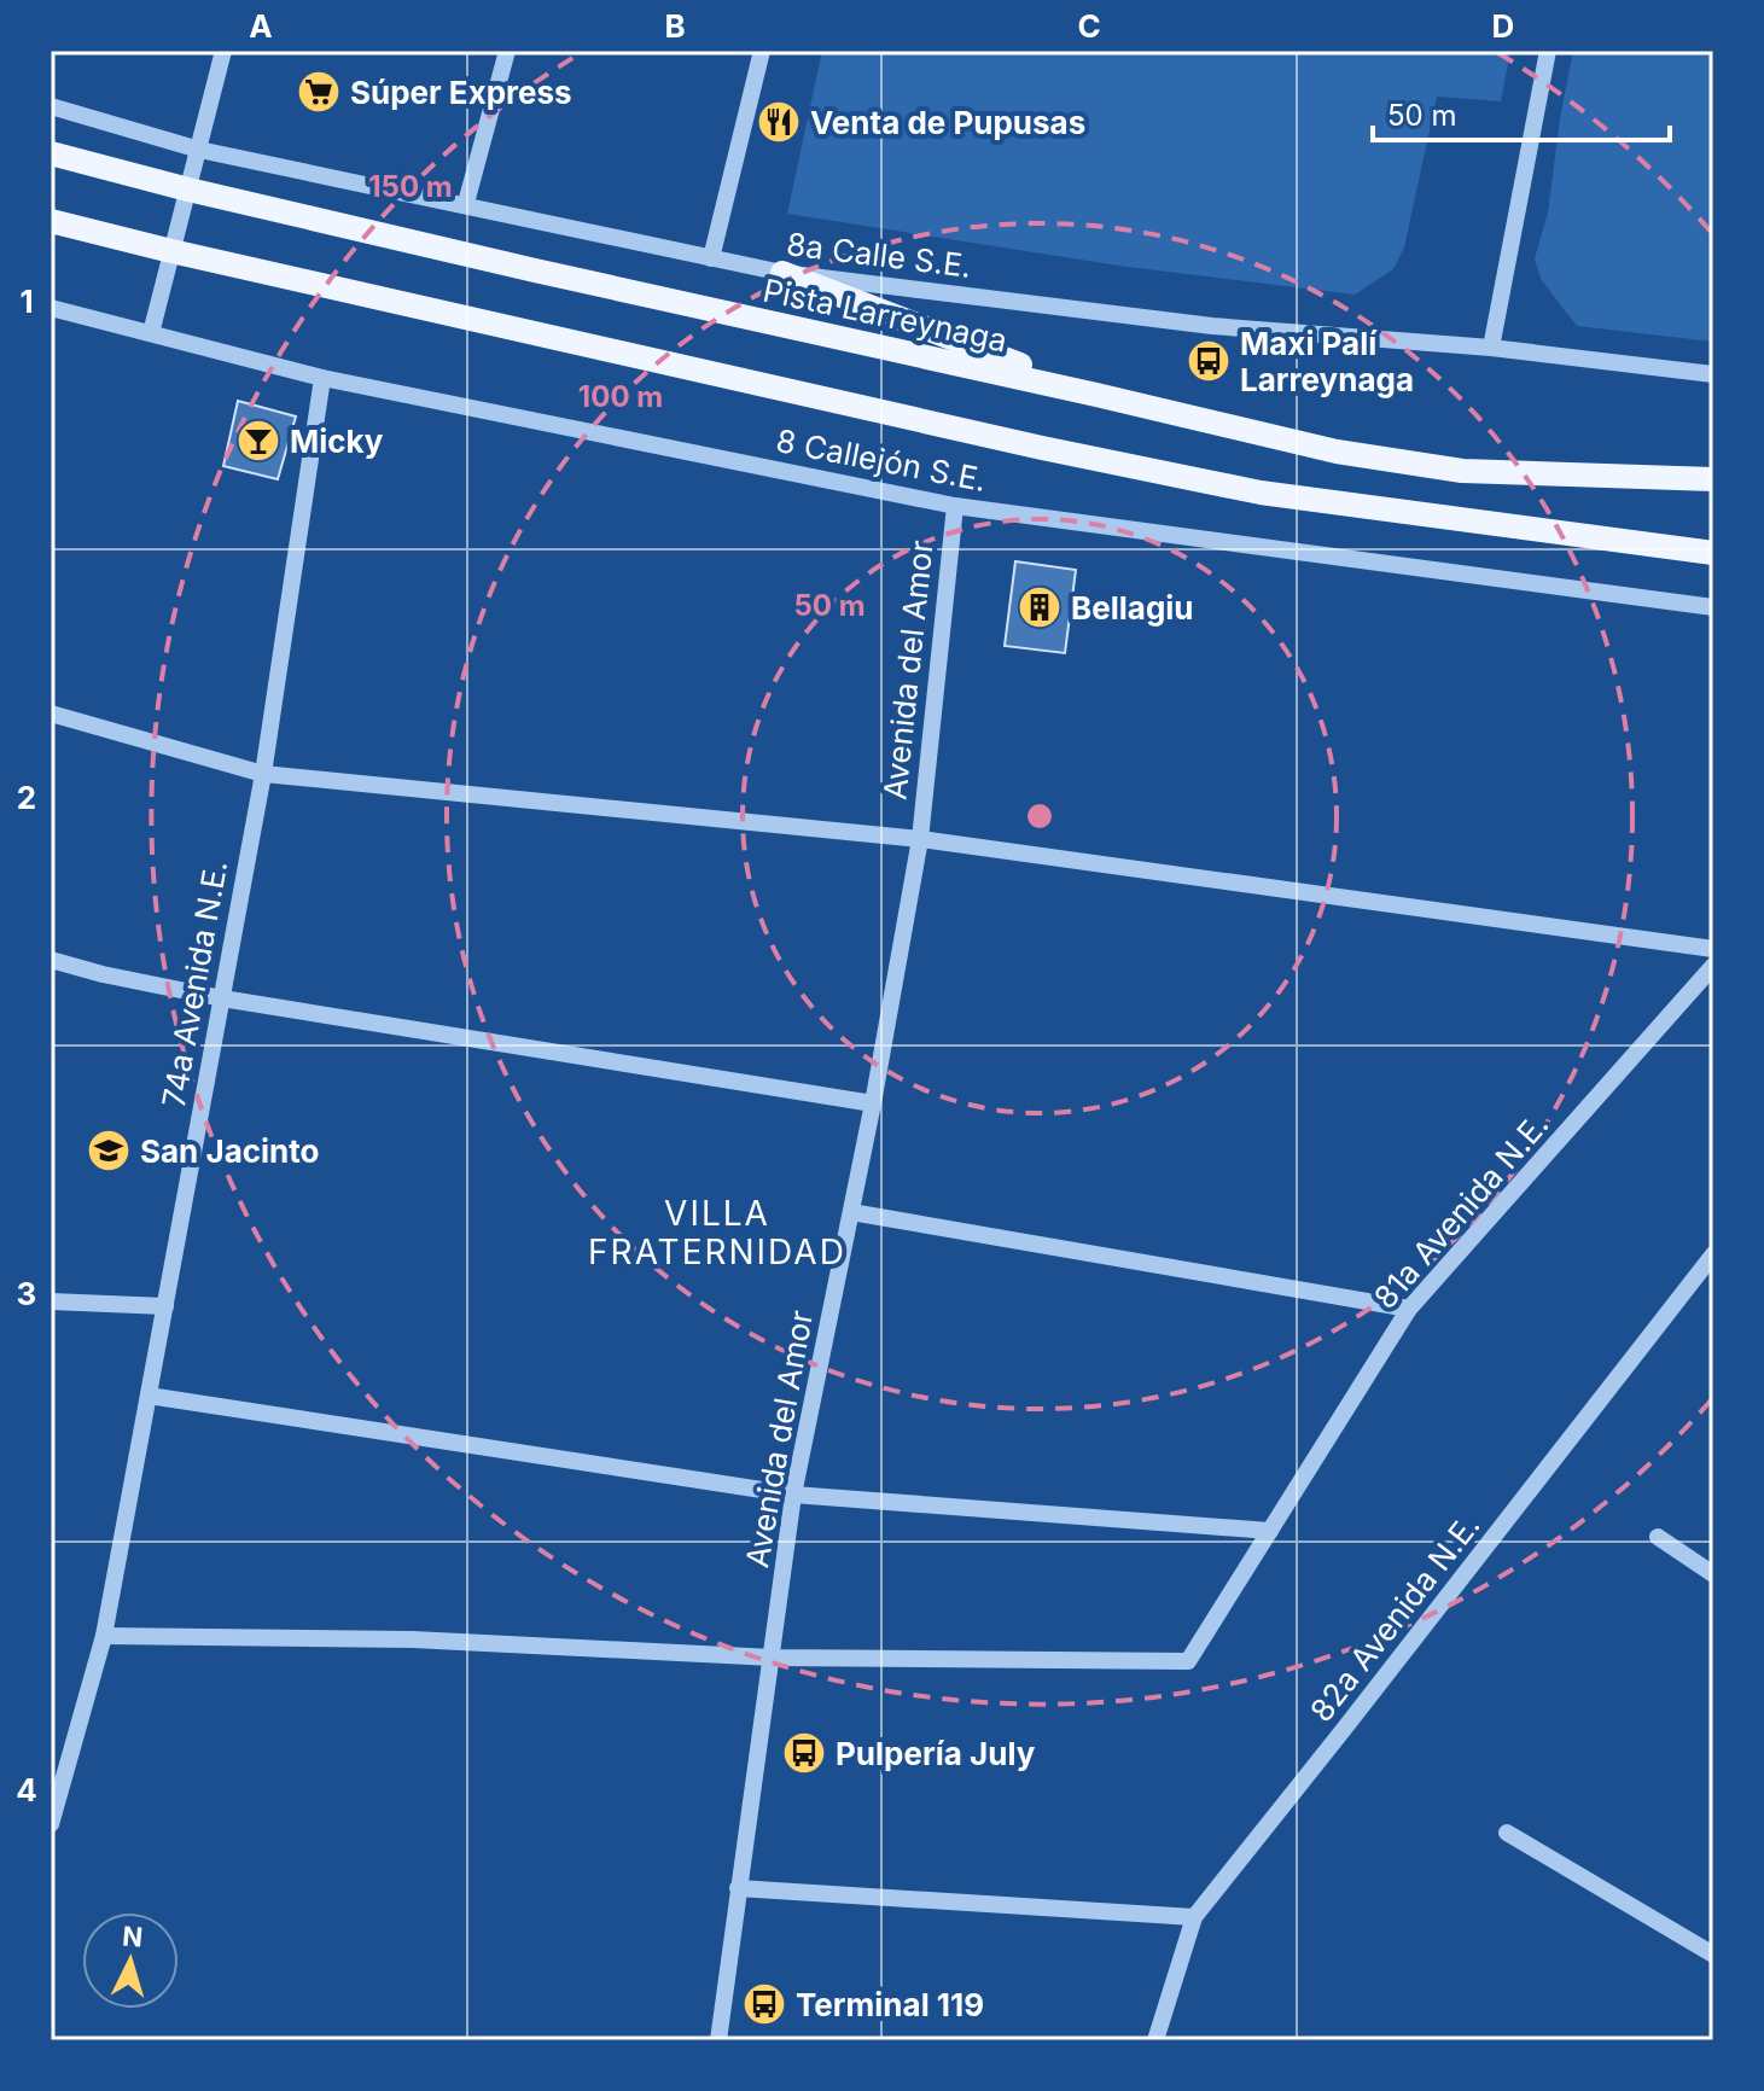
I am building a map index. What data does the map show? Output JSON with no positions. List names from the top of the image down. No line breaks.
{"streets":{"main road":["Pista Larreynaga"],"street":["8a Calle S.E.","8 Callejón S.E.","Avenida del Amor","74a Avenida N.E.","81a Avenida N.E.","82a Avenida N.E."]},"crossings":[["8 Callejón S.E.","Avenida del Amor"],["8 Callejón S.E.","74a Avenida N.E."],["Avenida del Amor","81a Avenida N.E."]],"districts":["VILLA FRATERNIDAD"],"places":{"supermarket":["Súper Express"],"restaurant":["Venta de Pupusas"],"bus stop":["Maxi Palí Larreynaga","Pulpería July","Terminal 119"],"bar":["Micky"],"building":["Bellagiu"],"school or university":["San Jacinto"]},"scale_bar":"50 m","north":"top","grid":{"columns":["A","B","C","D"],"rows":["1","2","3","4"]},"rings":["150 m","100 m","50 m"]}
